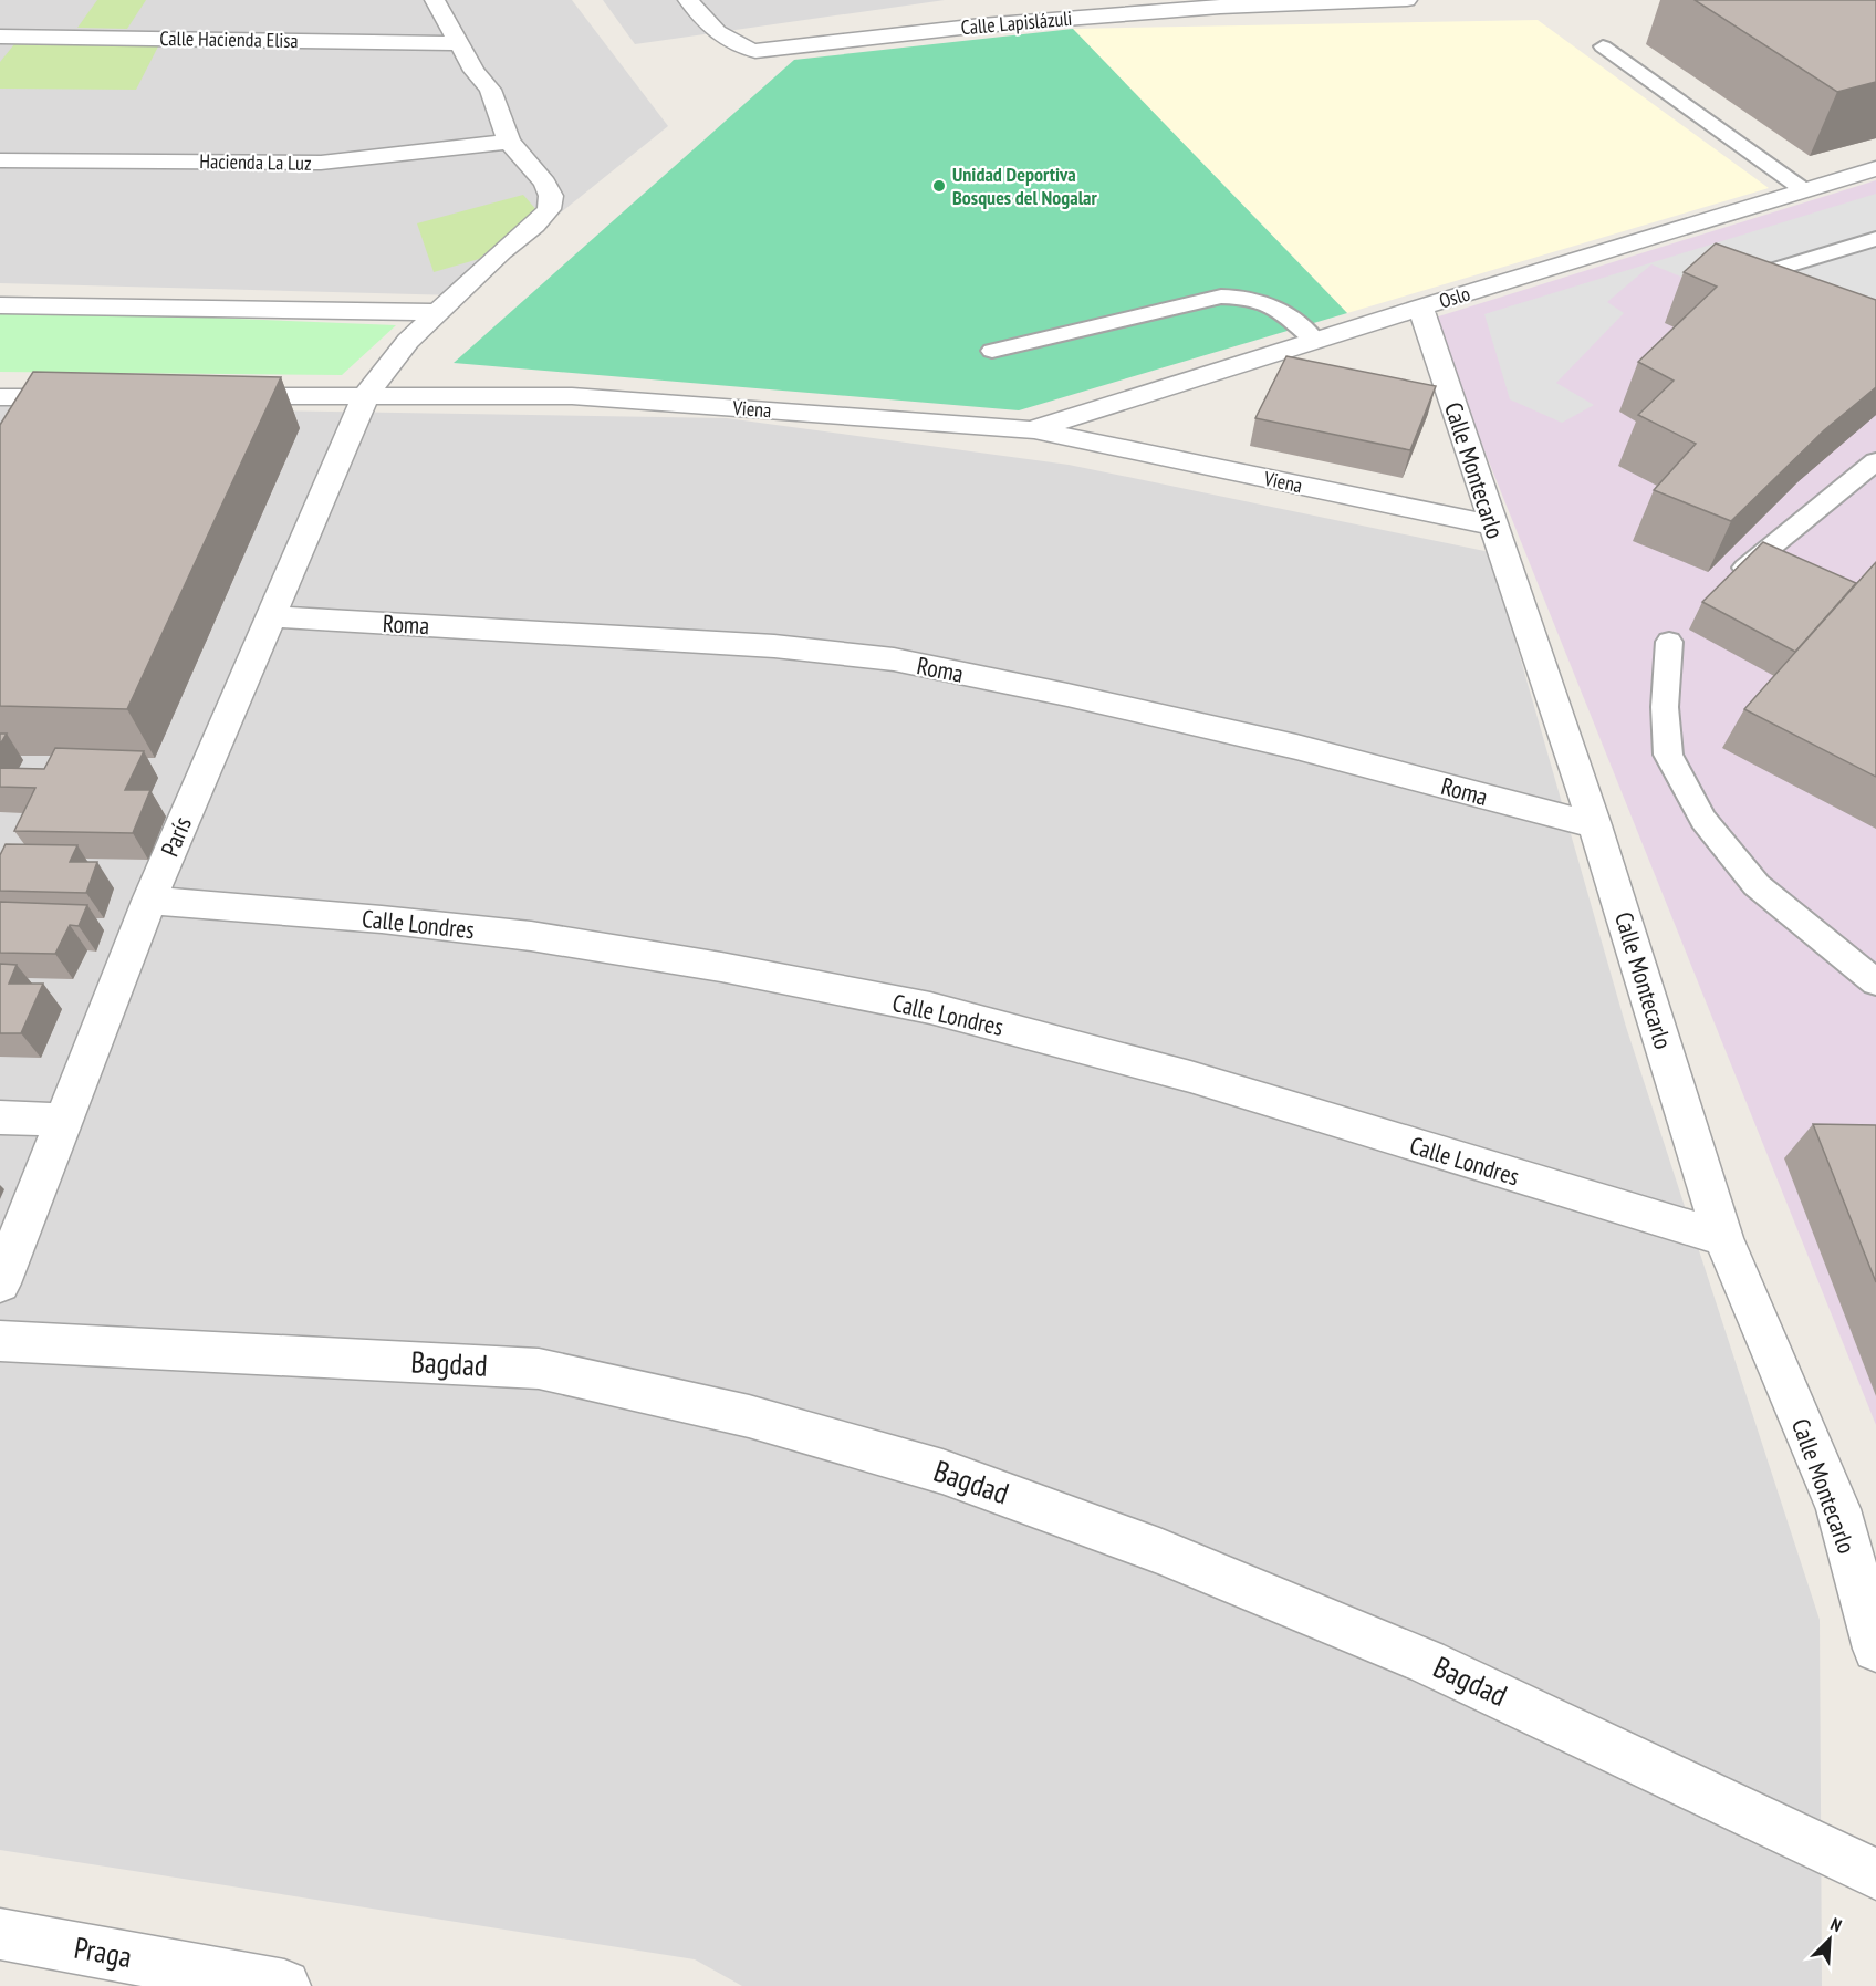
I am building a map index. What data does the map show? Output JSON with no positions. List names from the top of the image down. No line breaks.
{"streets":{"street":["Calle Lapislázuli","Calle Hacienda Elisa","Hacienda La Luz","Oslo","Viena","Calle Montecarlo","Roma","París","Calle Londres","Bagdad","Praga"]},"crossings":[["Oslo","Viena"],["Oslo","Calle Montecarlo"],["Viena","Calle Montecarlo"],["Viena","París"],["Calle Montecarlo","Roma"],["Calle Montecarlo","Calle Londres"],["Roma","París"],["París","Calle Londres"]],"places":["Unidad Deportiva Bosques del Nogalar"],"north":"top right"}
